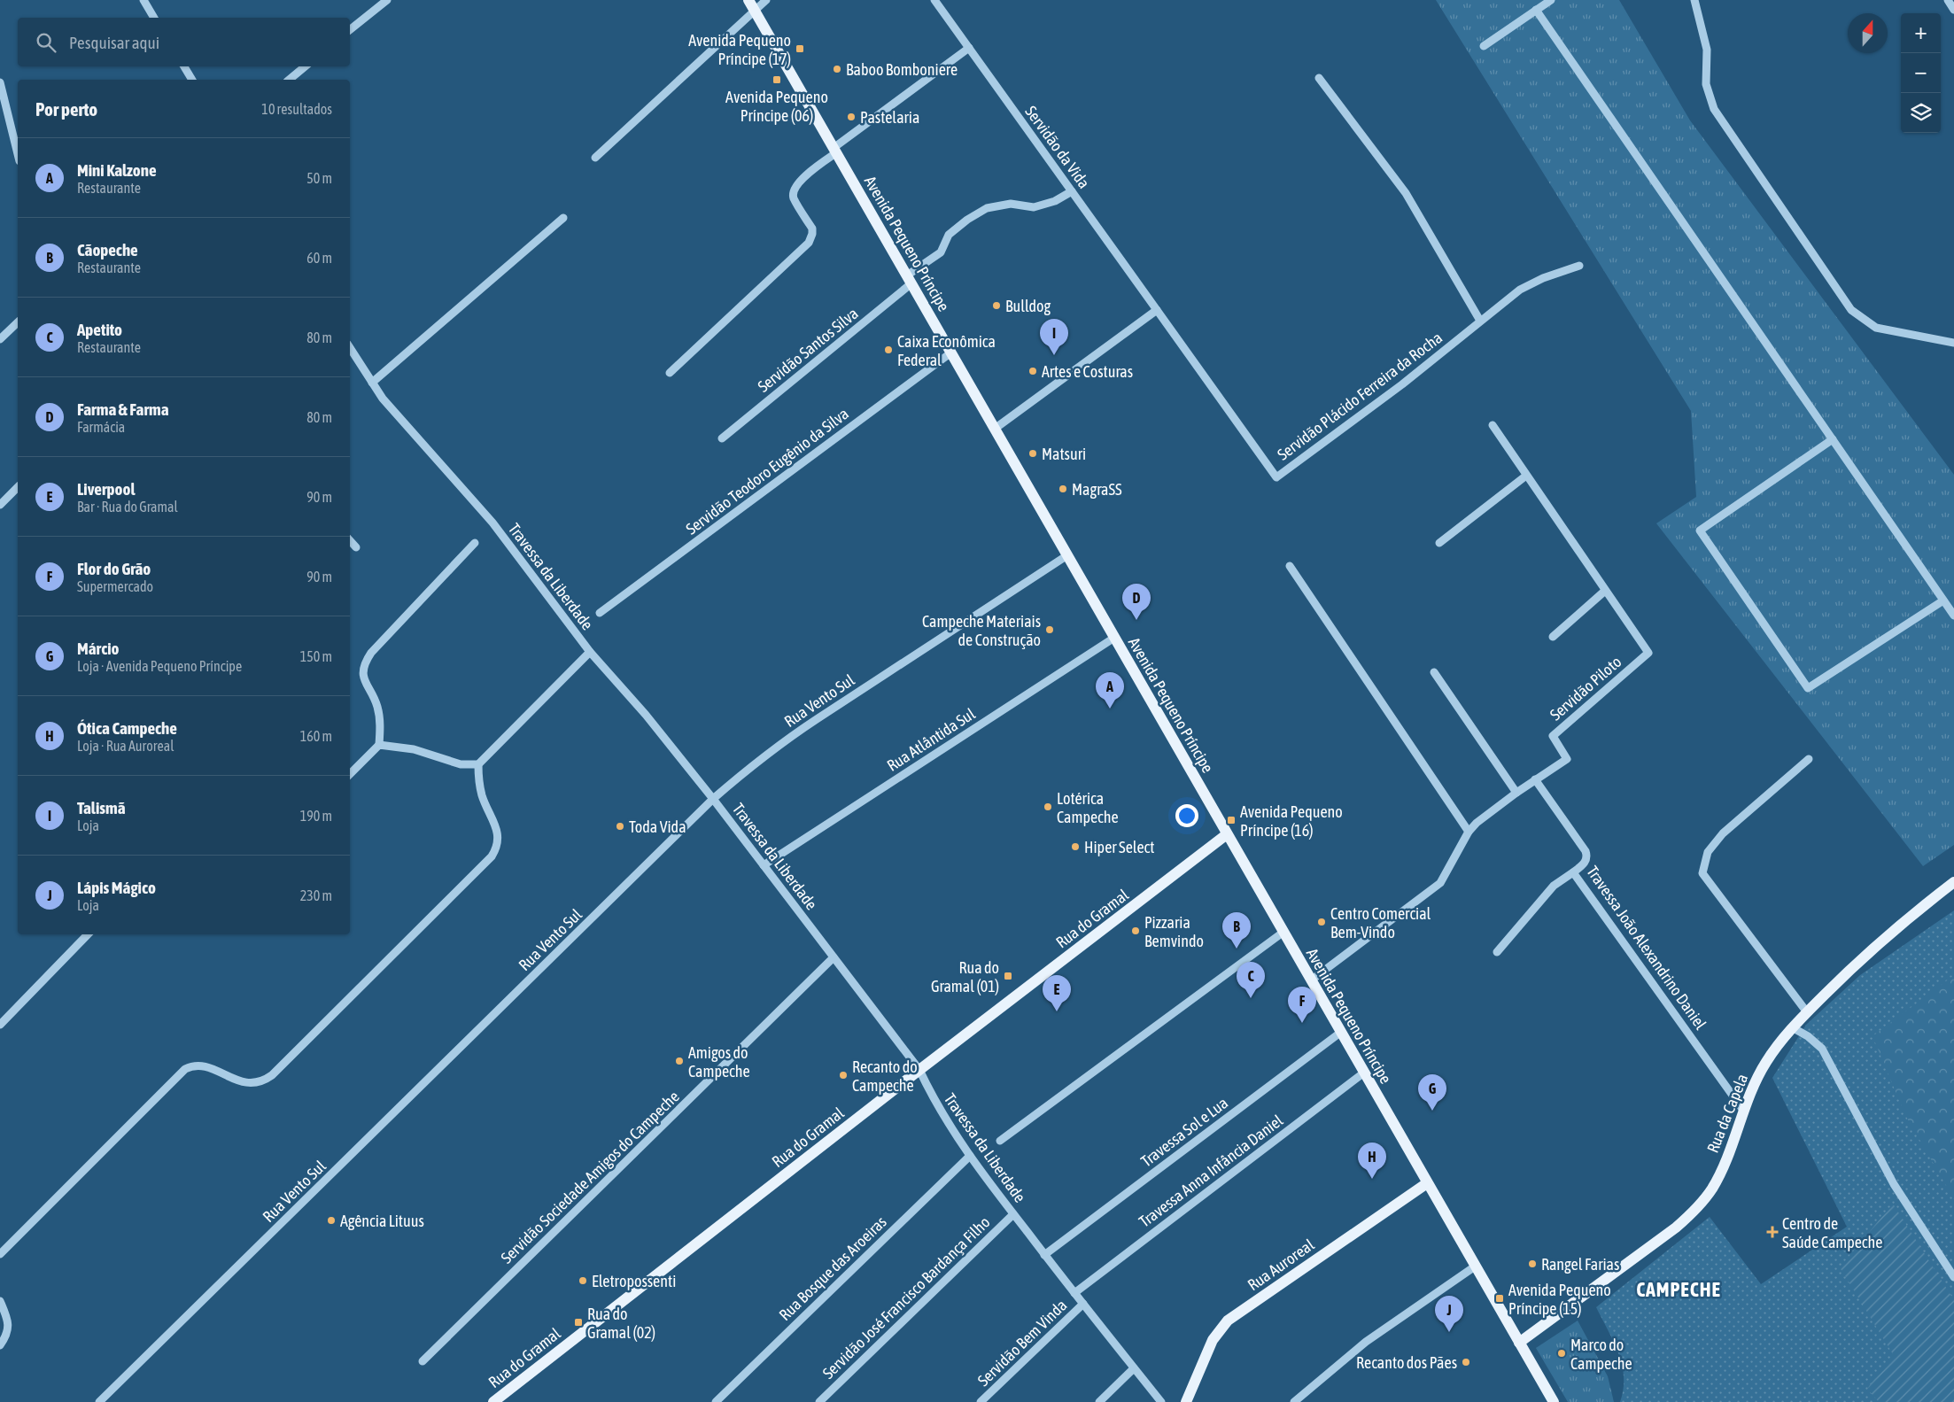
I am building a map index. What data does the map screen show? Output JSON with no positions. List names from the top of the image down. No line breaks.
{"streets":{"main road":["Avenida Pequeno Príncipe","Rua do Gramal","Rua da Capela","Rua Auroreal"],"street":["Servidão da Vida","Servidão Santos Silva","Servidão Plácido Ferreira da Rocha","Servidão Teodoro Eugênio da Silva","Travessa da Liberdade","Servidão Piloto","Rua Vento Sul","Rua Atlântida Sul","Travessa João Alexandrino Daniel","Travessa Sol e Lua","Travessa Anna Infância Daniel","Servidão Sociedade Amigos do Campeche","Rua Bosque das Aroeiras","Servidão José Francisco Bardança Filho","Servidão Bem Vinda"]},"crossings":[["Servidão da Vida","Servidão Santos Silva"],["Servidão da Vida","Servidão Plácido Ferreira da Rocha"],["Avenida Pequeno Príncipe","Servidão Santos Silva"],["Avenida Pequeno Príncipe","Servidão Teodoro Eugênio da Silva"],["Avenida Pequeno Príncipe","Servidão Piloto"],["Avenida Pequeno Príncipe","Rua Vento Sul"],["Avenida Pequeno Príncipe","Rua Atlântida Sul"],["Avenida Pequeno Príncipe","Rua do Gramal"],["Avenida Pequeno Príncipe","Rua da Capela"],["Avenida Pequeno Príncipe","Travessa Sol e Lua"],["Avenida Pequeno Príncipe","Travessa Anna Infância Daniel"],["Avenida Pequeno Príncipe","Rua Auroreal"],["Travessa da Liberdade","Rua Vento Sul"],["Travessa da Liberdade","Rua Atlântida Sul"],["Travessa da Liberdade","Rua do Gramal"],["Travessa da Liberdade","Travessa Sol e Lua"],["Travessa da Liberdade","Travessa Anna Infância Daniel"],["Travessa da Liberdade","Servidão Sociedade Amigos do Campeche"],["Travessa da Liberdade","Rua Bosque das Aroeiras"],["Travessa da Liberdade","Servidão José Francisco Bardança Filho"],["Travessa da Liberdade","Servidão Bem Vinda"],["Servidão Piloto","Travessa João Alexandrino Daniel"],["Travessa João Alexandrino Daniel","Rua da Capela"]],"districts":["CAMPECHE"],"places":{"transit":["Avenida Pequeno Príncipe (17)","Avenida Pequeno Príncipe (06)","Avenida Pequeno Príncipe (16)","Rua do Gramal (01)","Avenida Pequeno Príncipe (15)","Rua do Gramal (02)"],"other":["Baboo Bomboniere","Pastelaria","Bulldog","Caixa Econômica Federal","Artes e Costuras","Matsuri","MagraSS","Campeche Materiais de Construção","Lotérica Campeche","Toda Vida","Hiper Select","Centro Comercial Bem-Vindo","Pizzaria Bemvindo","Amigos do Campeche","Recanto do Campeche","Agência Lituus","Rangel Farias","Eletropossenti","Marco do Campeche","Recanto dos Pães"],"health":["Centro de Saúde Campeche"]},"north":"top","page":{"map_buttons":["+","−"],"search":"Pesquisar aqui","heading":["Por perto","10 resultados"],"list":[{"mark":"A","name":"Mini Kalzone","note":"Restaurante","value":"50 m"},{"mark":"B","name":"Cãopeche","note":"Restaurante","value":"60 m"},{"mark":"C","name":"Apetito","note":"Restaurante","value":"80 m"},{"mark":"D","name":"Farma & Farma","note":"Farmácia","value":"80 m"},{"mark":"E","name":"Liverpool","note":"Bar · Rua do Gramal","value":"90 m"},{"mark":"F","name":"Flor do Grão","note":"Supermercado","value":"90 m"},{"mark":"G","name":"Márcio","note":"Loja · Avenida Pequeno Príncipe","value":"150 m"},{"mark":"H","name":"Ótica Campeche","note":"Loja · Rua Auroreal","value":"160 m"},{"mark":"I","name":"Talismã","note":"Loja","value":"190 m"},{"mark":"J","name":"Lápis Mágico","note":"Loja","value":"230 m"}],"pins":["I","D","A","B","C","E","F","G","H","J"]}}
